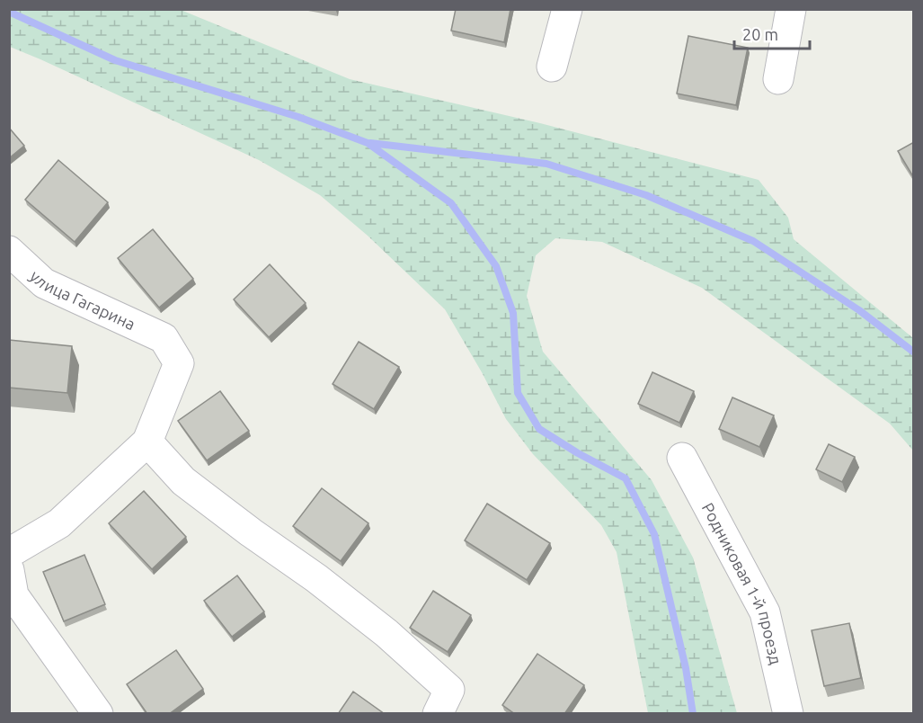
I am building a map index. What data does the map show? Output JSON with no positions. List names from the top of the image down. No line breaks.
{"streets":{"street":["улица Гагарина","Родниковая 1-й проезд"]},"scale_bar":"20 m"}
